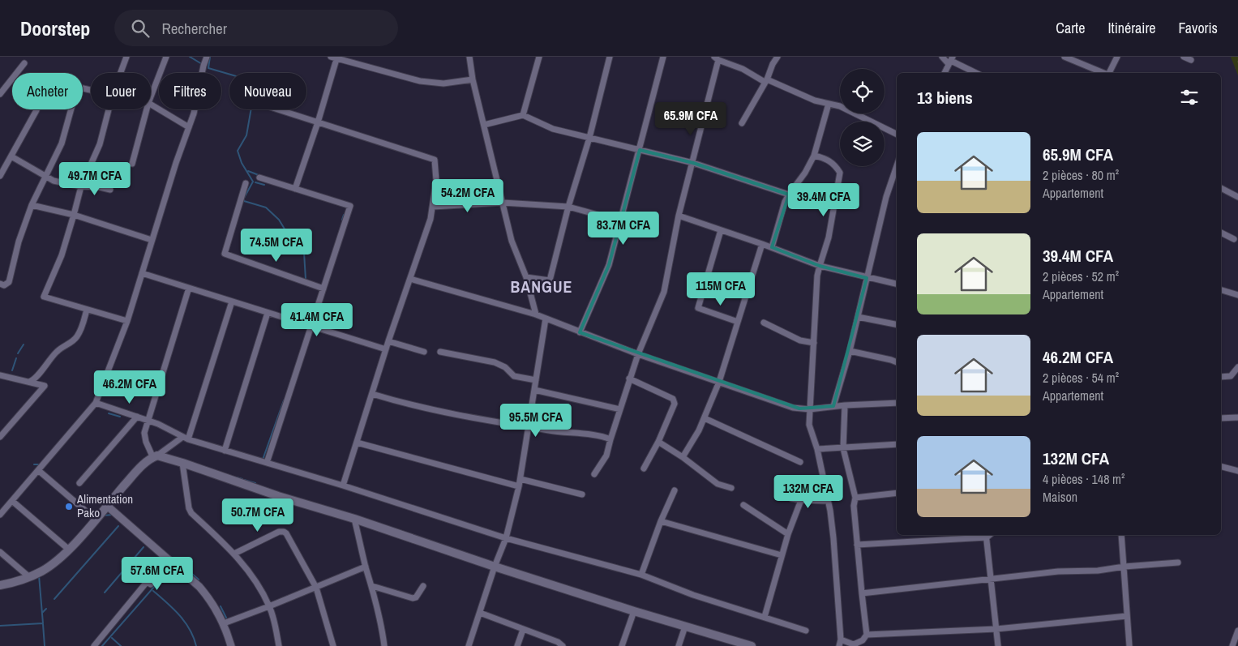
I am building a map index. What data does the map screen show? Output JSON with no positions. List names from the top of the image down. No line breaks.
{"districts":["BANGUE"],"places":["Alimentation Pako"],"page":{"header":"Doorstep","search":"Rechercher","nav":["Carte","Itinéraire","Favoris"],"chip":["Acheter","Louer","Filtres","Nouveau"],"heading":"13 biens","price":["65.9M CFA","49.7M CFA","54.2M CFA","39.4M CFA","83.7M CFA","74.5M CFA","115M CFA","41.4M CFA","46.2M CFA","95.5M CFA","132M CFA","50.7M CFA","57.6M CFA"],"list":[{"name":"65.9M CFA","note":"2 pièces · 80 m² · Appartement"},{"name":"39.4M CFA","note":"2 pièces · 52 m² · Appartement"},{"name":"46.2M CFA","note":"2 pièces · 54 m² · Appartement"},{"name":"132M CFA","note":"4 pièces · 148 m² · Maison"}]}}
